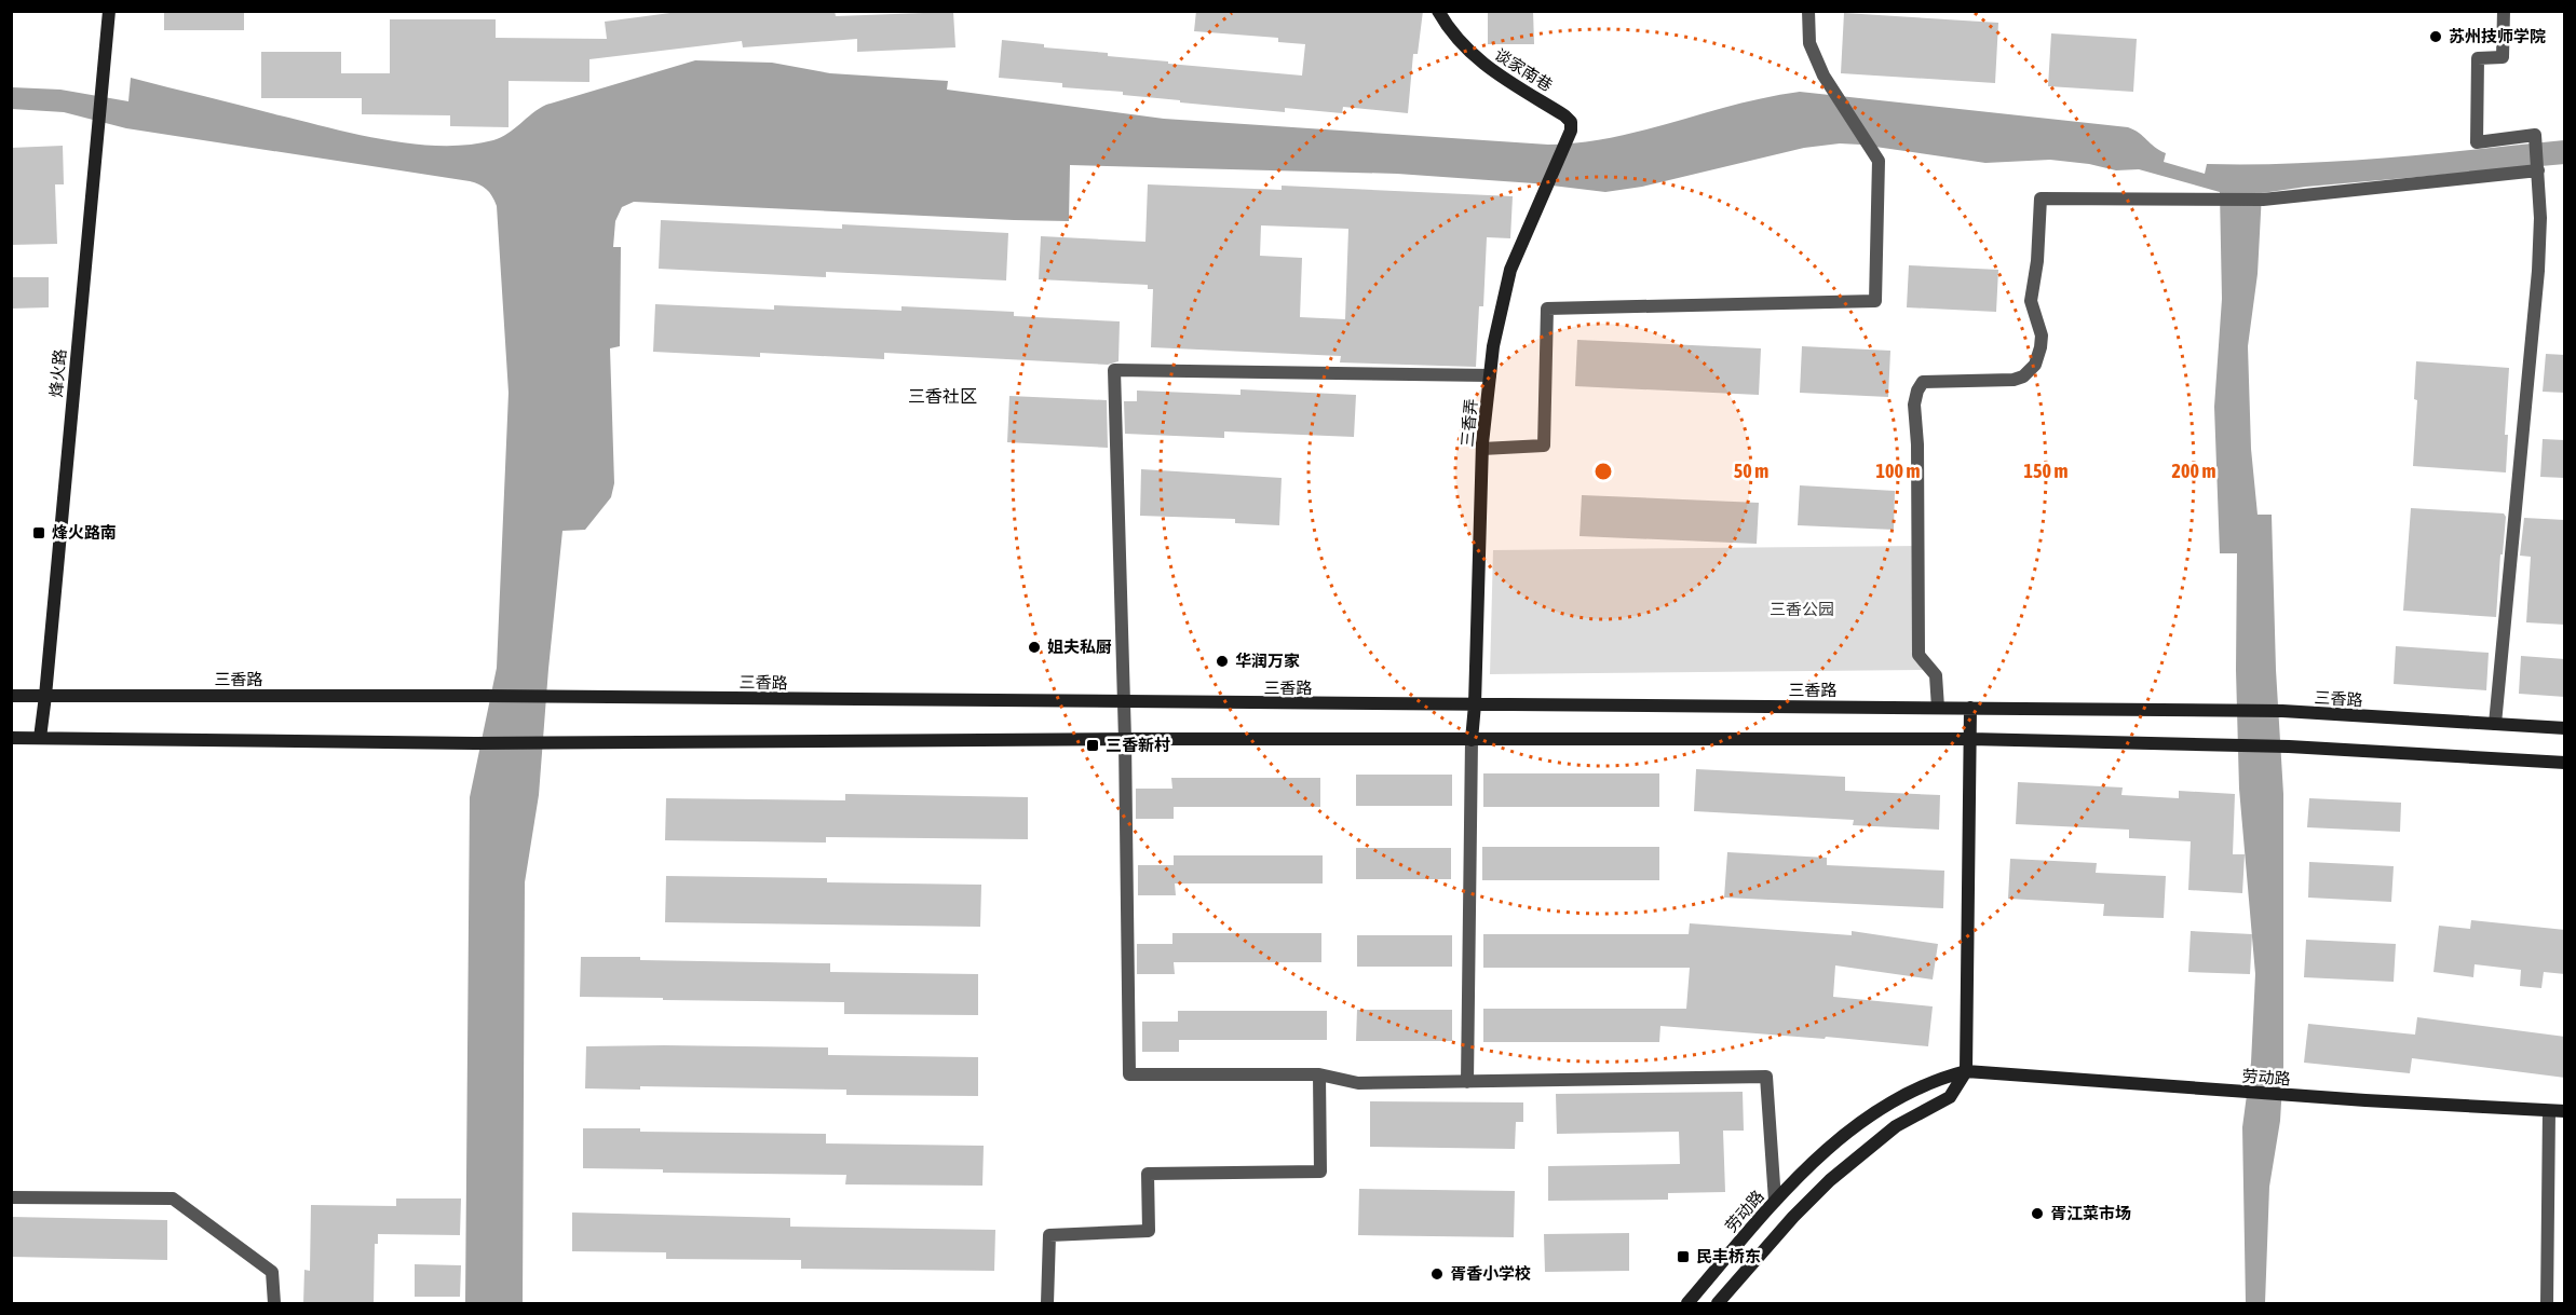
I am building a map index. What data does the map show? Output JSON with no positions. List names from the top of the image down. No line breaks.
{"streets":{"main road":["谈家南巷","烽火路","三香弄","三香路","劳动路"]},"crossings":[["谈家南巷","三香弄"],["烽火路","三香路"],["三香弄","三香路"]],"districts":["三香社区"],"parks":["三香公园"],"places":{"other":["苏州技师学院","姐夫私厨","华润万家","胥江菜市场","胥香小学校"],"transit":["烽火路南","三香新村","民丰桥东"]},"rings":["50 m","100 m","150 m","200 m"]}
